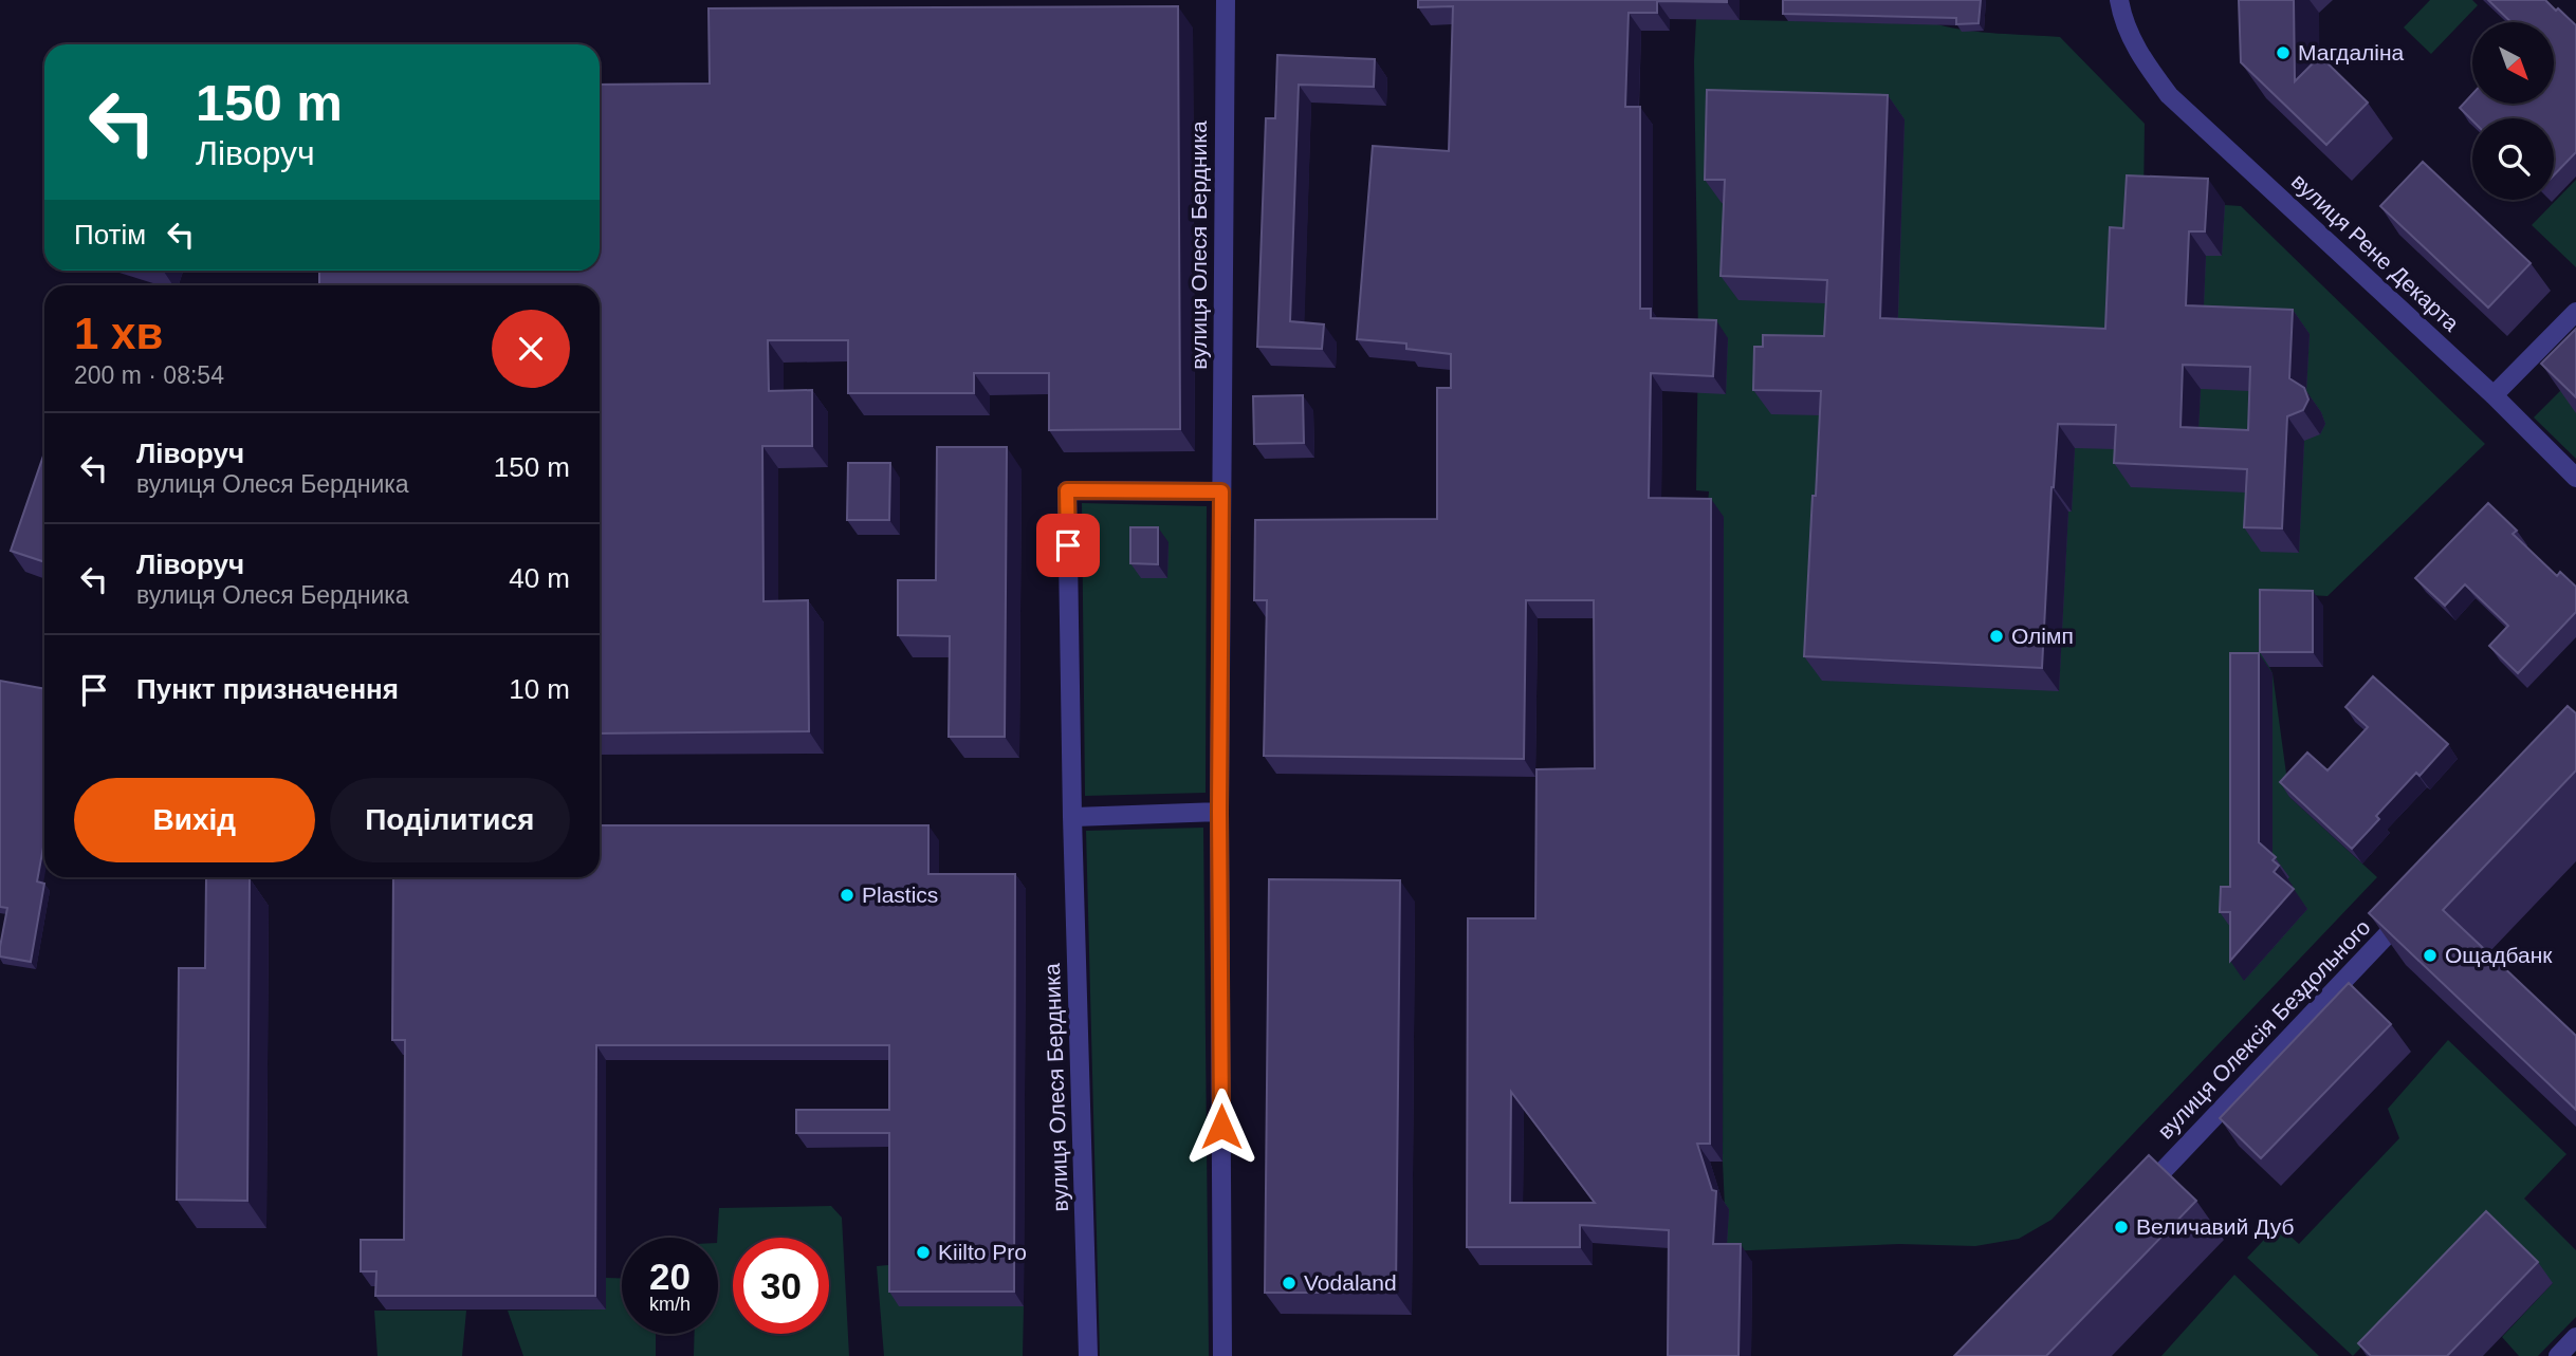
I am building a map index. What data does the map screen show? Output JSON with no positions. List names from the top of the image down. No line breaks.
{"streets":{"street":["вулиця Олеся Бердника","вулиця Рене Декарта","вулиця Олексія Бездольного"]},"places":["Магдаліна","Олімп","Plastics","Ощадбанк","Величавий Дуб","Kiilto Pro","Vodaland"],"north":"bottom right","page":{"turn":["150 m","Ліворуч"],"then":"Потім","heading":["1 хв","200 m · 08:54"],"list":[{"name":"Ліворуч","note":"вулиця Олеся Бердника","value":"150 m"},{"name":"Ліворуч","note":"вулиця Олеся Бердника","value":"40 m"},{"name":"Пункт призначення","value":"10 m"}],"buttons":["Вихід","Поділитися"],"speed":"20 km/h","limit":"30"}}
